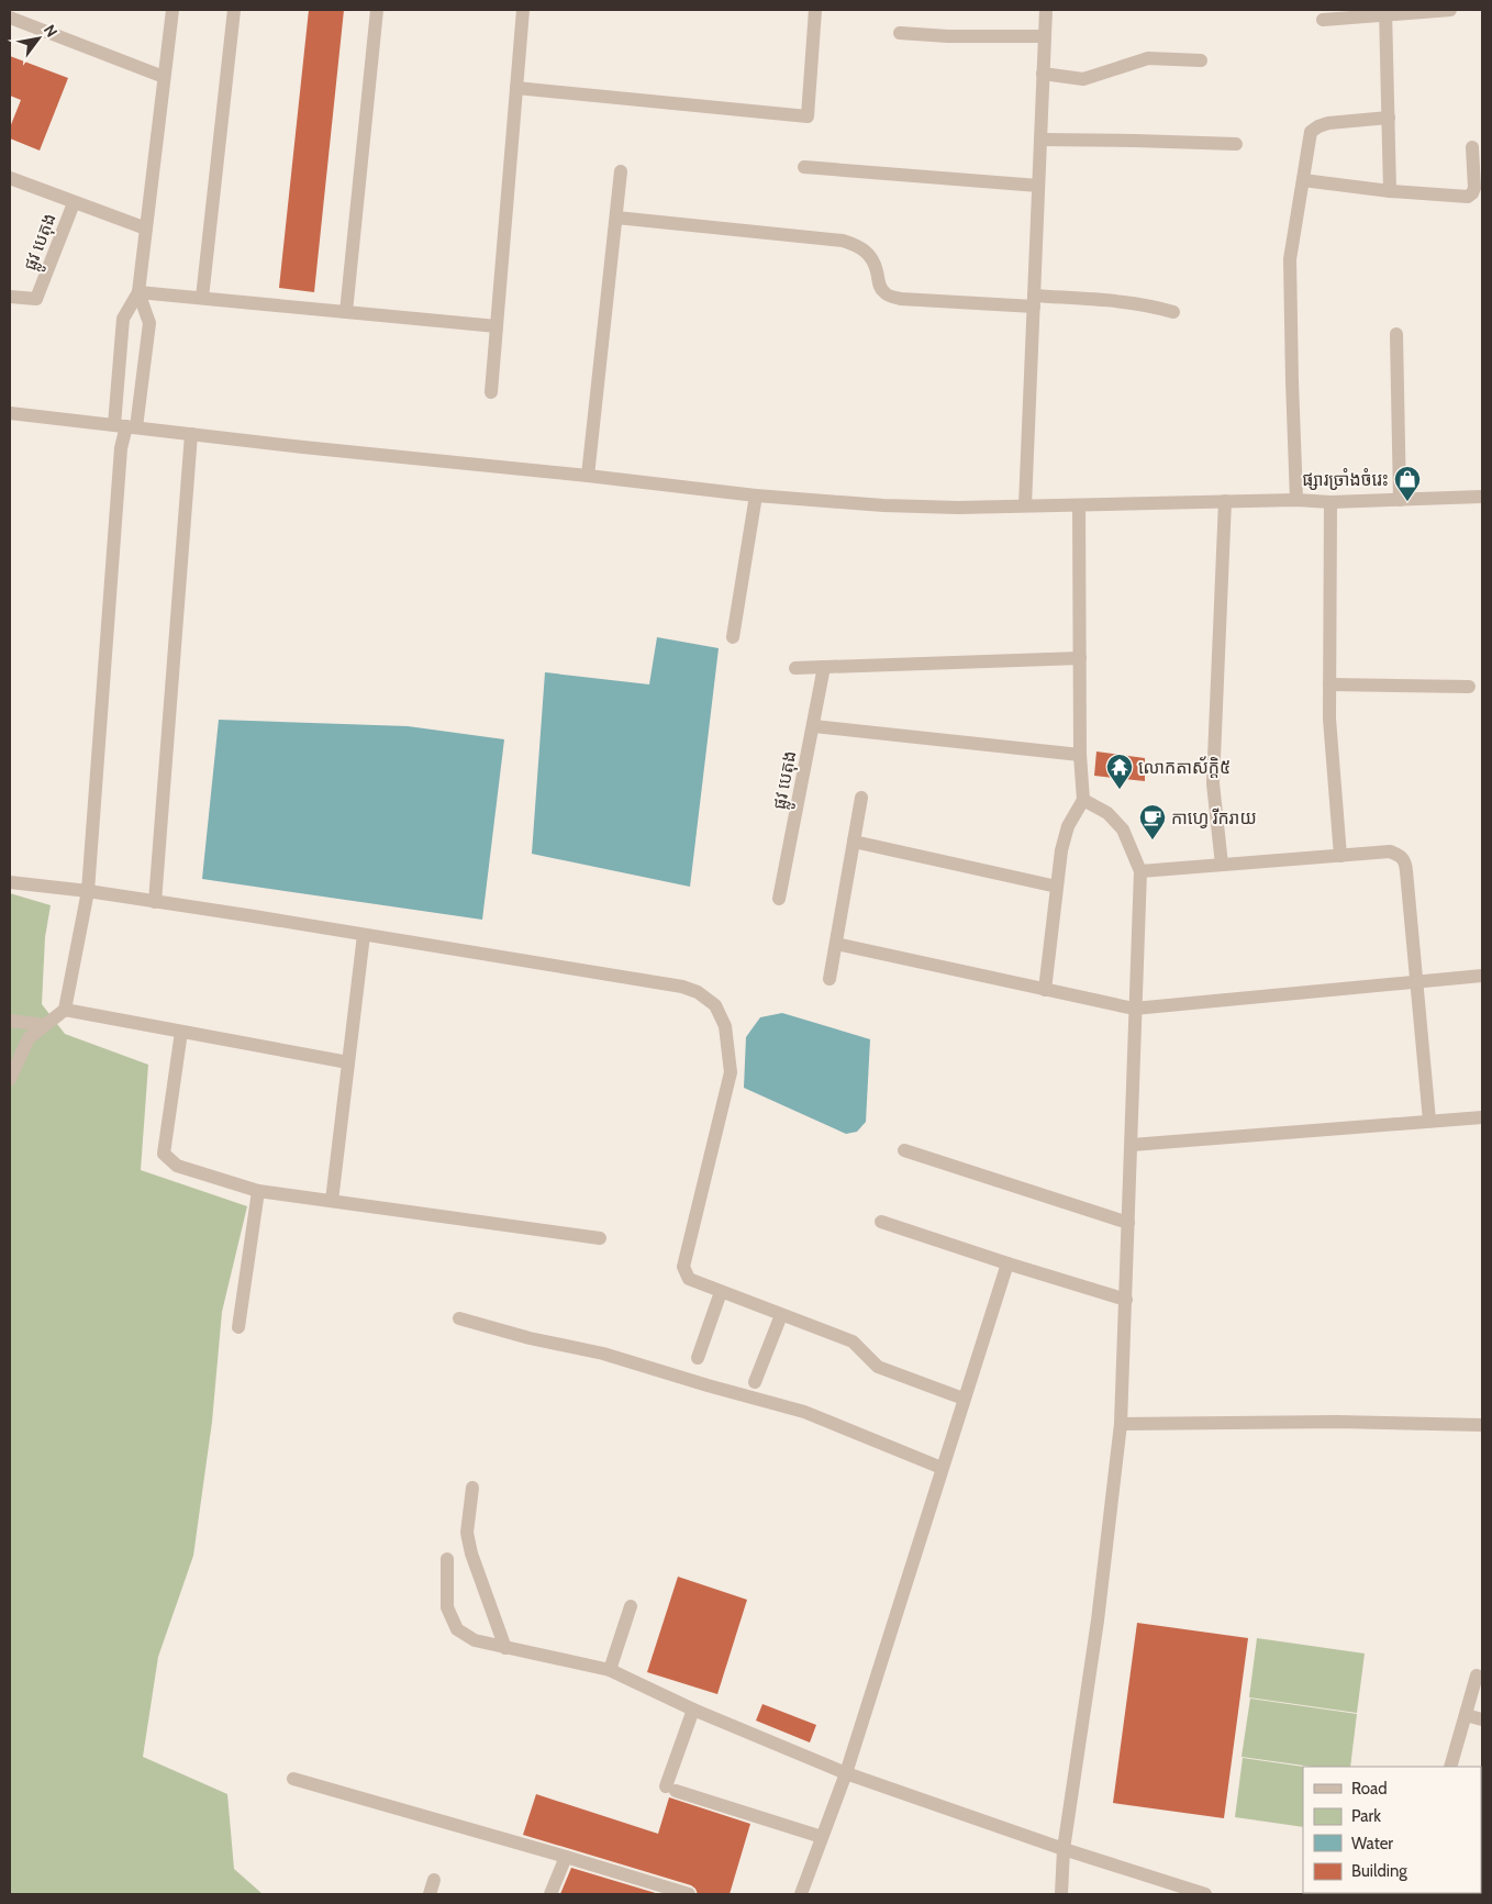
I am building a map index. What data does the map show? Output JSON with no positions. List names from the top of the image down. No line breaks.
{"streets":{"street":["ផ្លូវ បេតុង"]},"places":{"shop":["ផ្សារច្រាំងចំរេះ"],"temple":["លោកតាស័ក្តិ៥"],"cafe":["កាហ្វេ រីករាយ"]},"legend":["Road","Park","Water","Building"],"north":"top right"}
